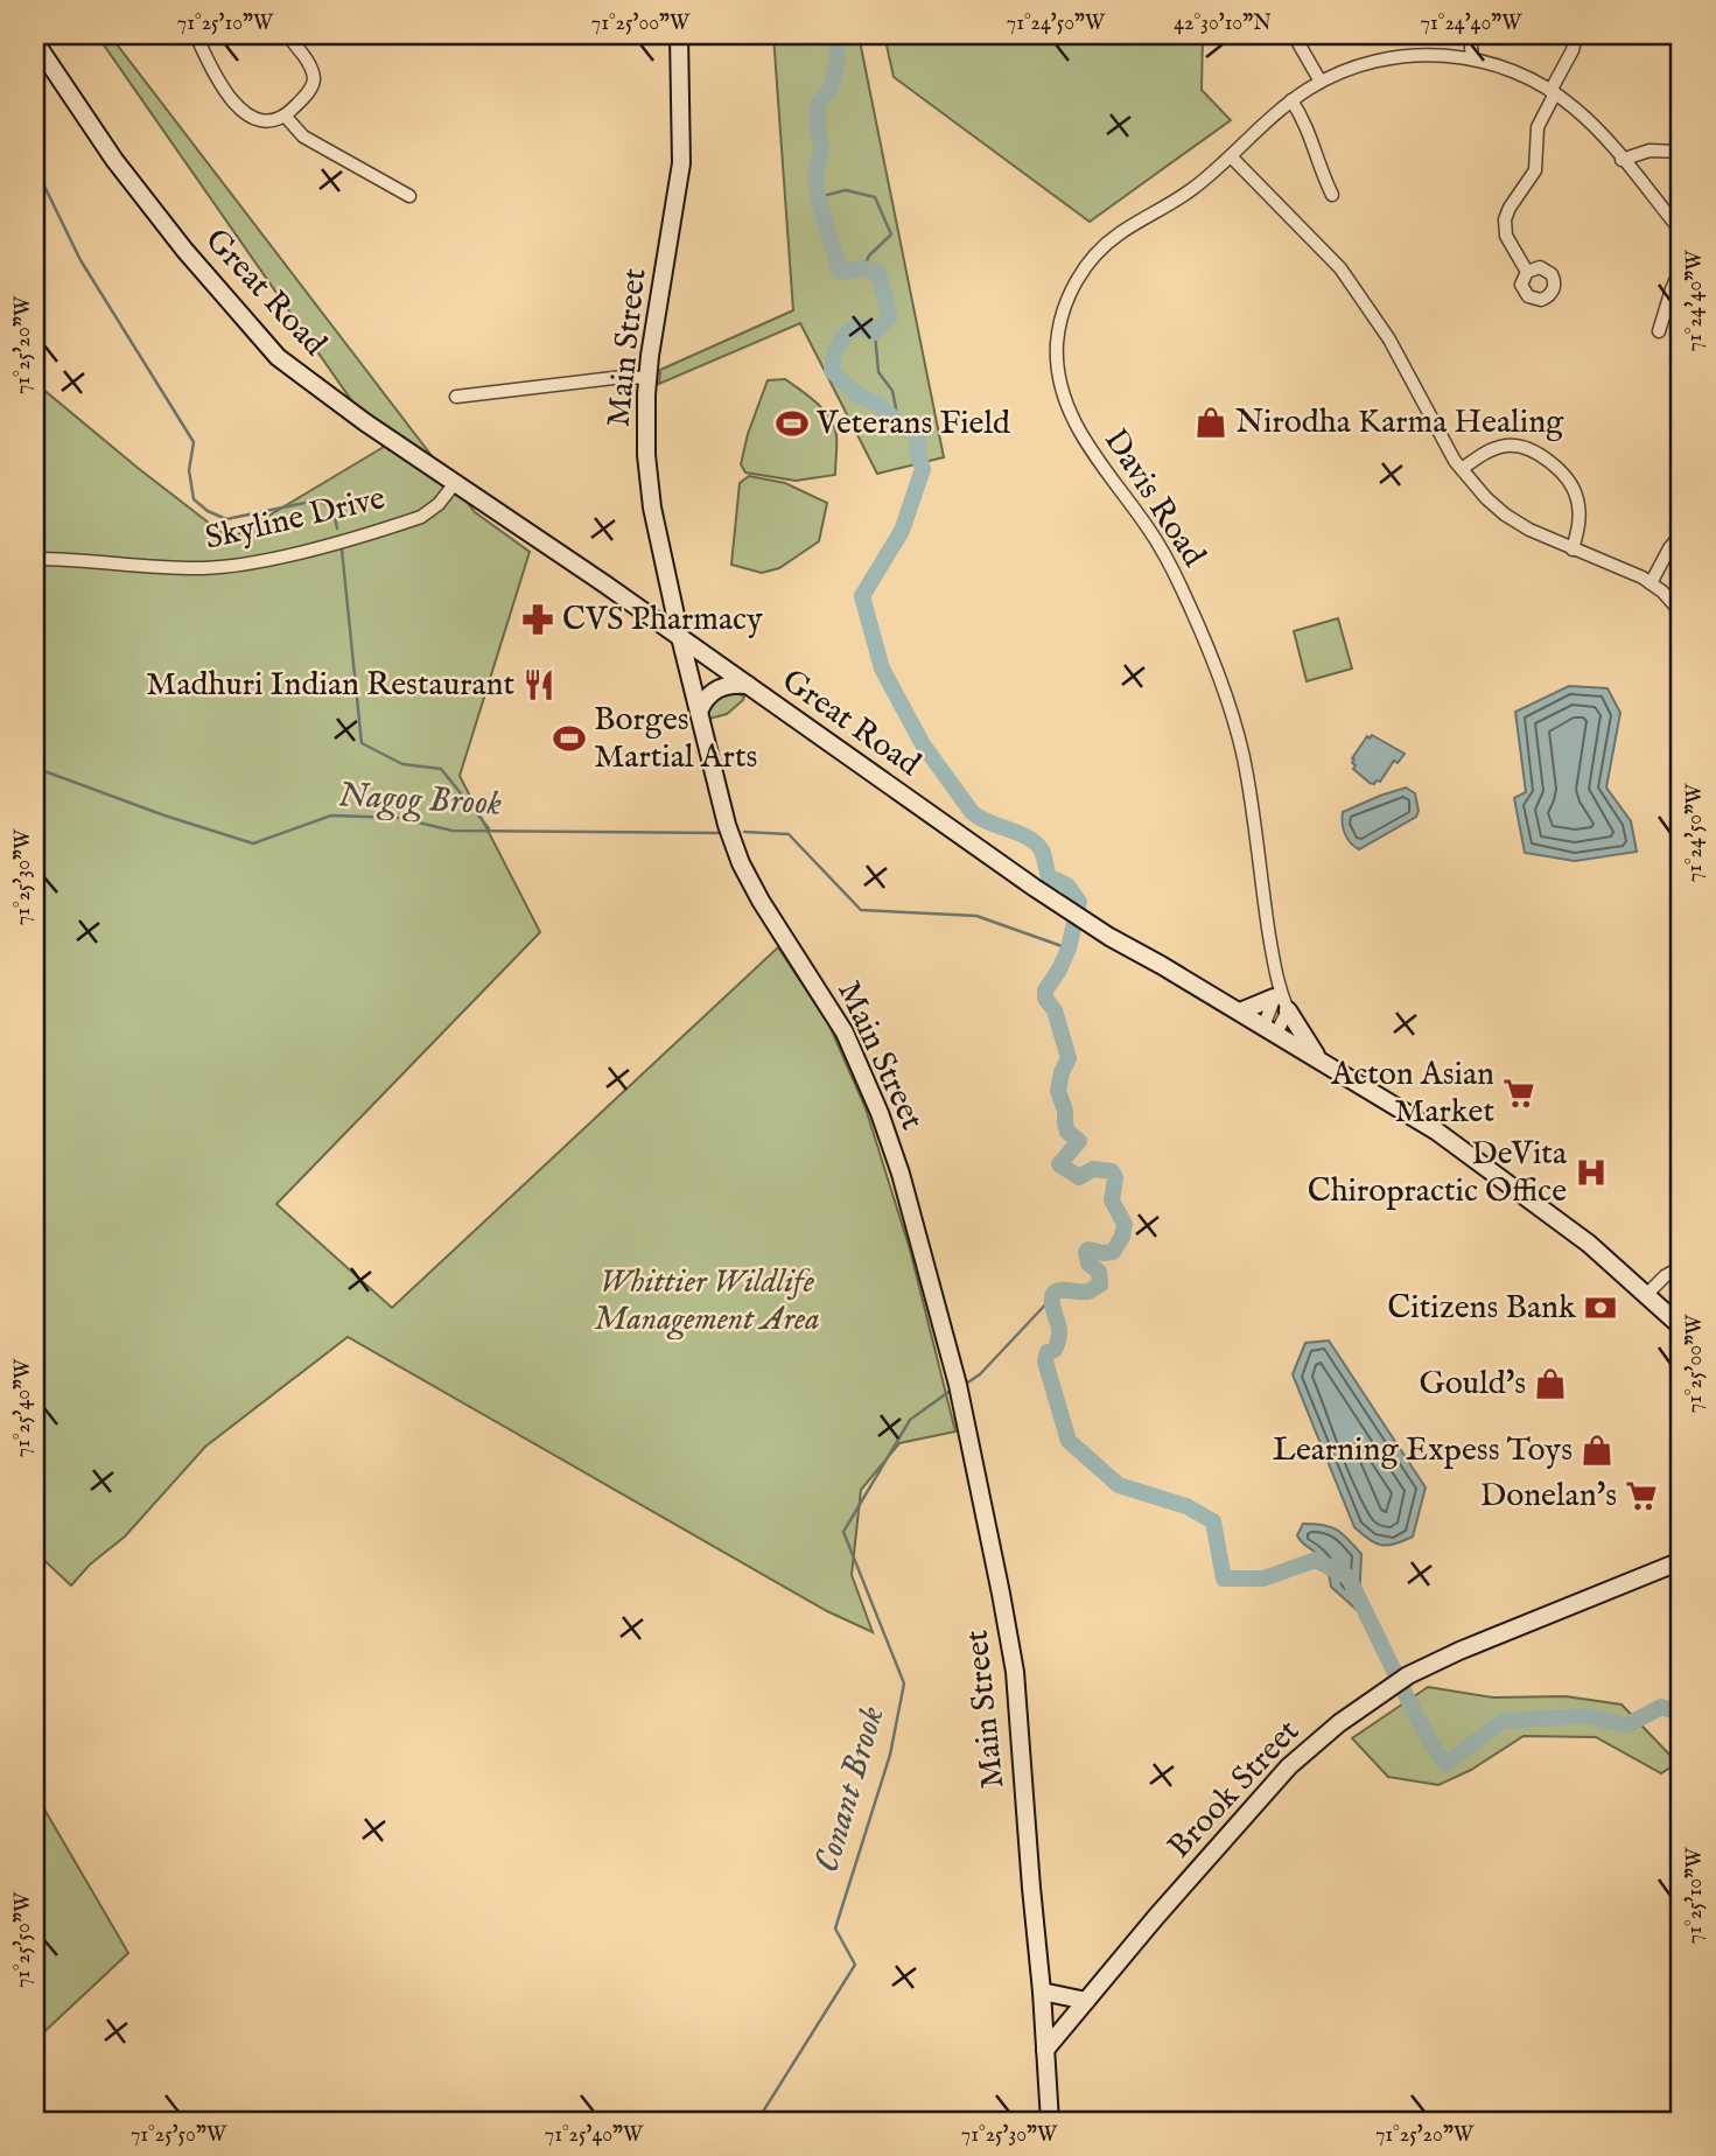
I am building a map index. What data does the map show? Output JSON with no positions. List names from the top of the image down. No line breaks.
{"streets":{"main road":["Great Road","Main Street","Brook Street"],"street":["Davis Road","Skyline Drive"]},"crossings":[["Great Road","Main Street"],["Great Road","Davis Road"],["Great Road","Skyline Drive"],["Main Street","Brook Street"]],"water":["Nagog Brook","Conant Brook"],"parks":["Whittier Wildlife Management Area"],"places":{"shop":["Nirodha Karma Healing","Gould's","Learning Expess Toys"],"sports":["Veterans Field","Borges Martial Arts"],"pharmacy":["CVS Pharmacy"],"restaurant":["Madhuri Indian Restaurant"],"supermarket":["Acton Asian Market","Donelan's"],"hospital":["DeVita Chiropractic Office"],"bank":["Citizens Bank"]},"coordinates":["71°25'10\"W","71°25'00\"W","71°24'50\"W","42°30'10\"N","71°24'40\"W","71°25'20\"W","71°25'30\"W","71°25'40\"W","71°25'50\"W"]}
